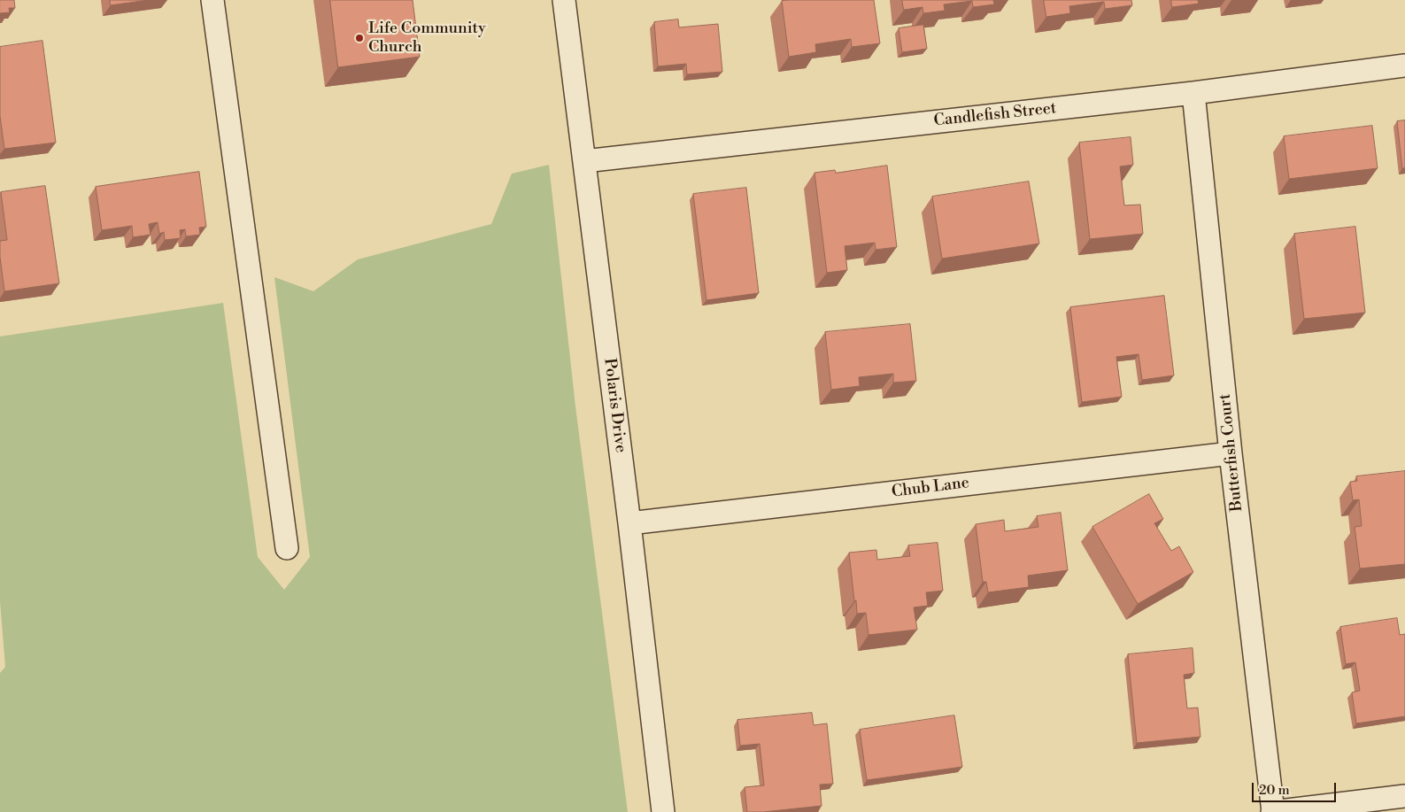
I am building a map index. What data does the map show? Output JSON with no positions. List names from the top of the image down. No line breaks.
{"streets":{"street":["Candlefish Street","Polaris Drive","Butterfish Court","Chub Lane"]},"crossings":[["Candlefish Street","Polaris Drive"],["Candlefish Street","Butterfish Court"],["Polaris Drive","Chub Lane"],["Butterfish Court","Chub Lane"]],"places":["Life Community Church"],"scale_bar":"20 m"}
